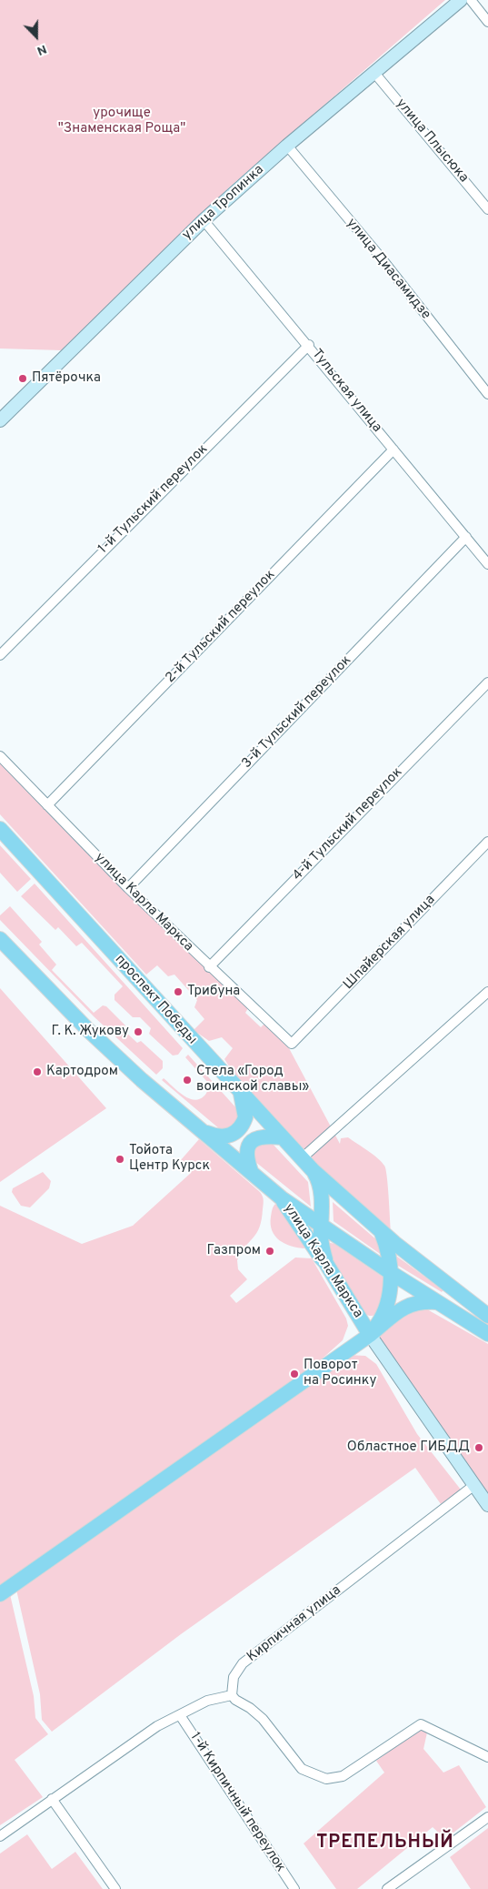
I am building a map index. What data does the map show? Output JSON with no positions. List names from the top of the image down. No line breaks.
{"streets":{"main road":["улица Тропинка","улица Карла Маркса","проспект Победы"],"street":["улица Плысюка","улица Диасамидзе","Тульская улица","1-й Тульский переулок","2-й Тульский переулок","3-й Тульский переулок","4-й Тульский переулок","Шпайерская улица","Кирпичная улица","1-й Кирпичный переулок"]},"crossings":[["улица Плысюка","улица Тропинка"],["улица Тропинка","улица Диасамидзе"],["улица Тропинка","Тульская улица"],["Тульская улица","1-й Тульский переулок"],["Тульская улица","2-й Тульский переулок"],["Тульская улица","3-й Тульский переулок"],["2-й Тульский переулок","улица Карла Маркса"],["3-й Тульский переулок","улица Карла Маркса"],["4-й Тульский переулок","улица Карла Маркса"],["улица Карла Маркса","Шпайерская улица"],["улица Карла Маркса","Кирпичная улица"]],"districts":["ТРЕПЕЛЬНЫЙ"],"parks":["урочище \"Знаменская Роща\""],"places":["Пятёрочка","Трибуна","Г. К. Жукову","Картодром","Стела «Город воинской славы»","Тойота Центр Курск","Газпром","Поворот на Росинку","Областное ГИБДД"],"north":"bottom"}
